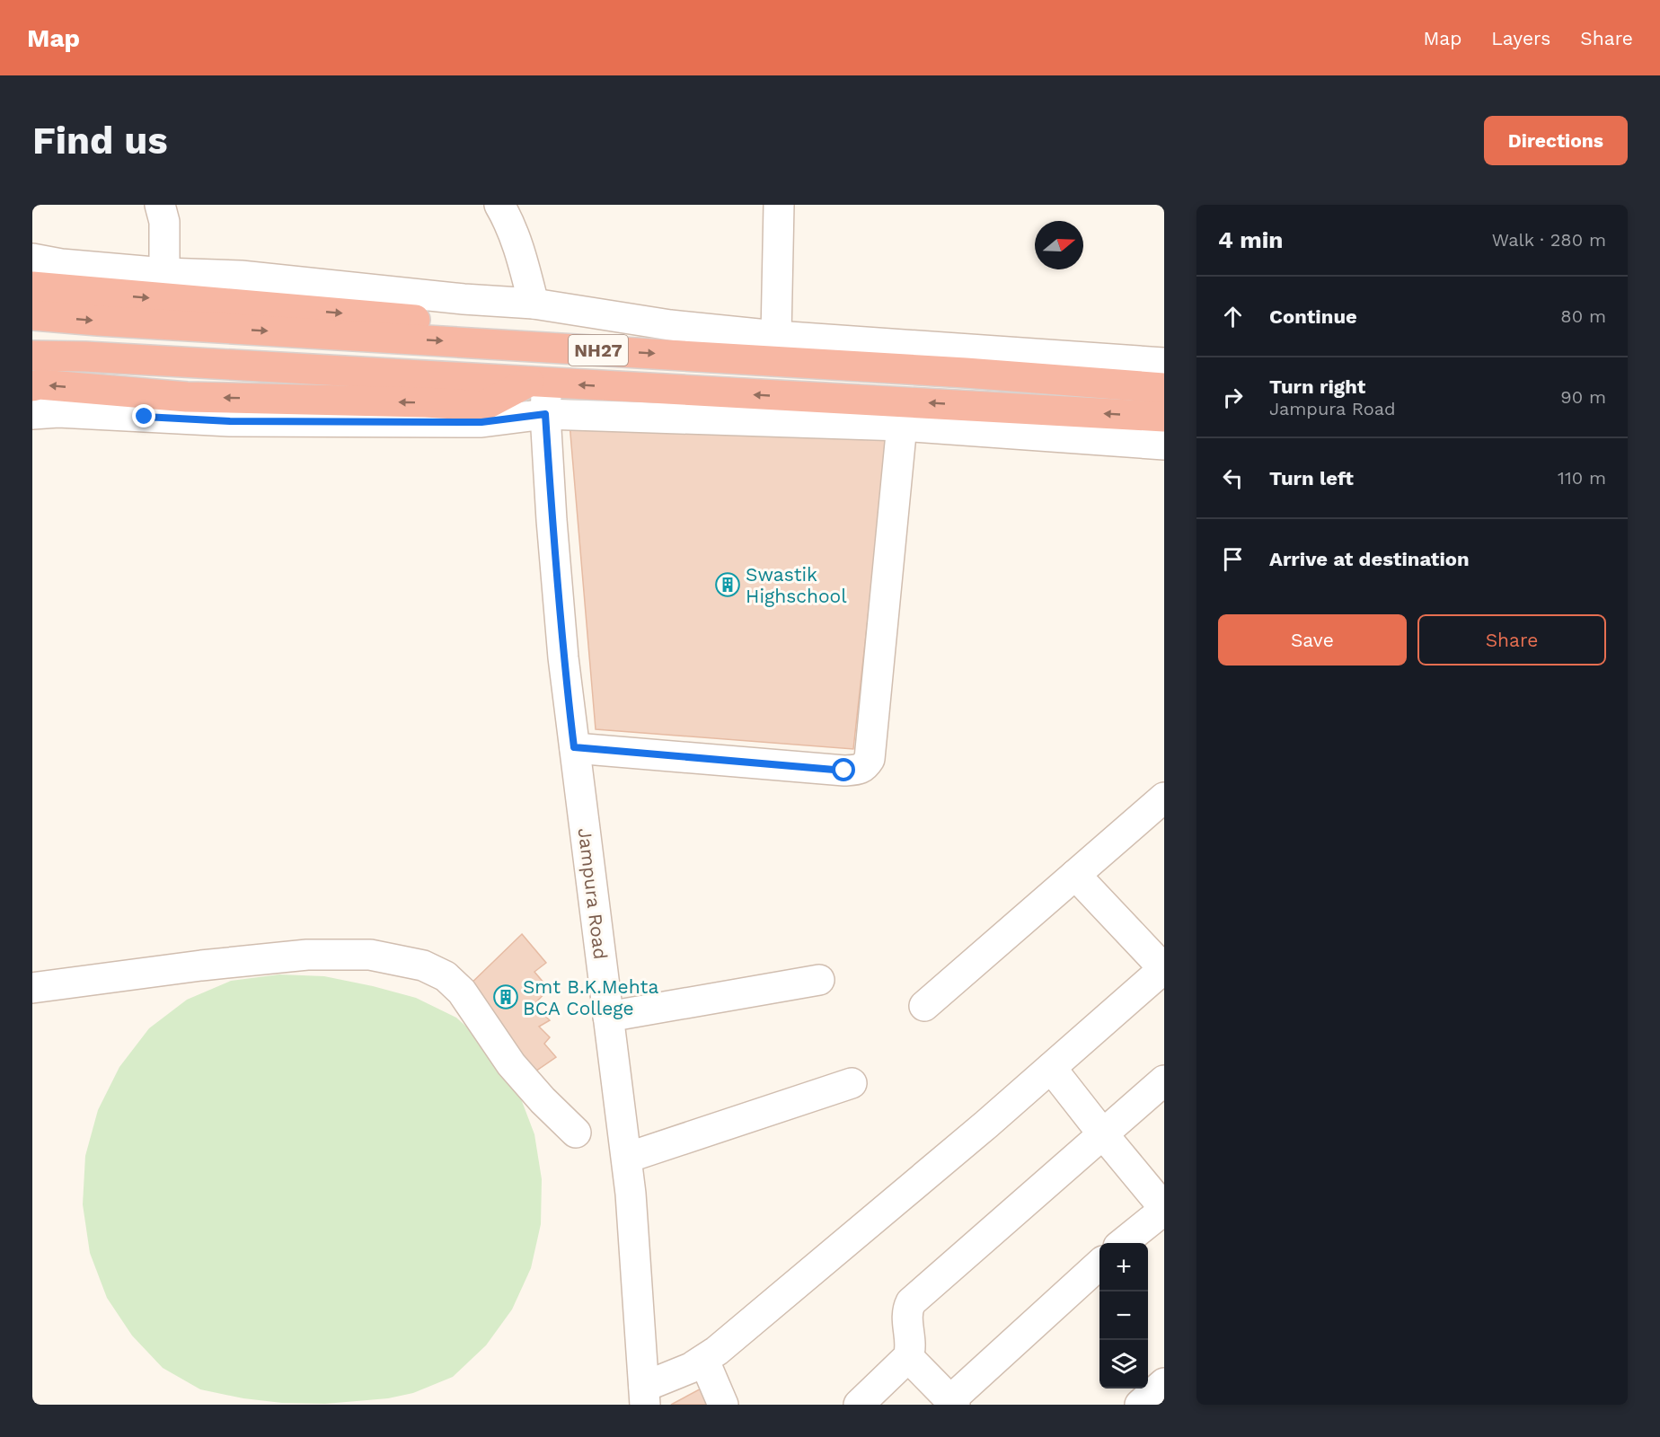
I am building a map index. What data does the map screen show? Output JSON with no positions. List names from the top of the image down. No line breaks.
{"streets":{"highway":["NH27"],"street":["Jampura Road"]},"crossings":[["NH27","Jampura Road"]],"places":{"building":["Swastik Highschool","Smt B.K.Mehta BCA College"]},"north":"right","page":{"header":"Map","nav":["Map","Layers","Share"],"buttons":["Directions",["Save","Share"]],"title":"Find us","heading":["4 min","Walk · 280 m"],"list":[["Continue","80 m"],["Turn right","Jampura Road","90 m"],["Turn left","110 m"],"Arrive at destination"],"map_buttons":["+","−"]}}
